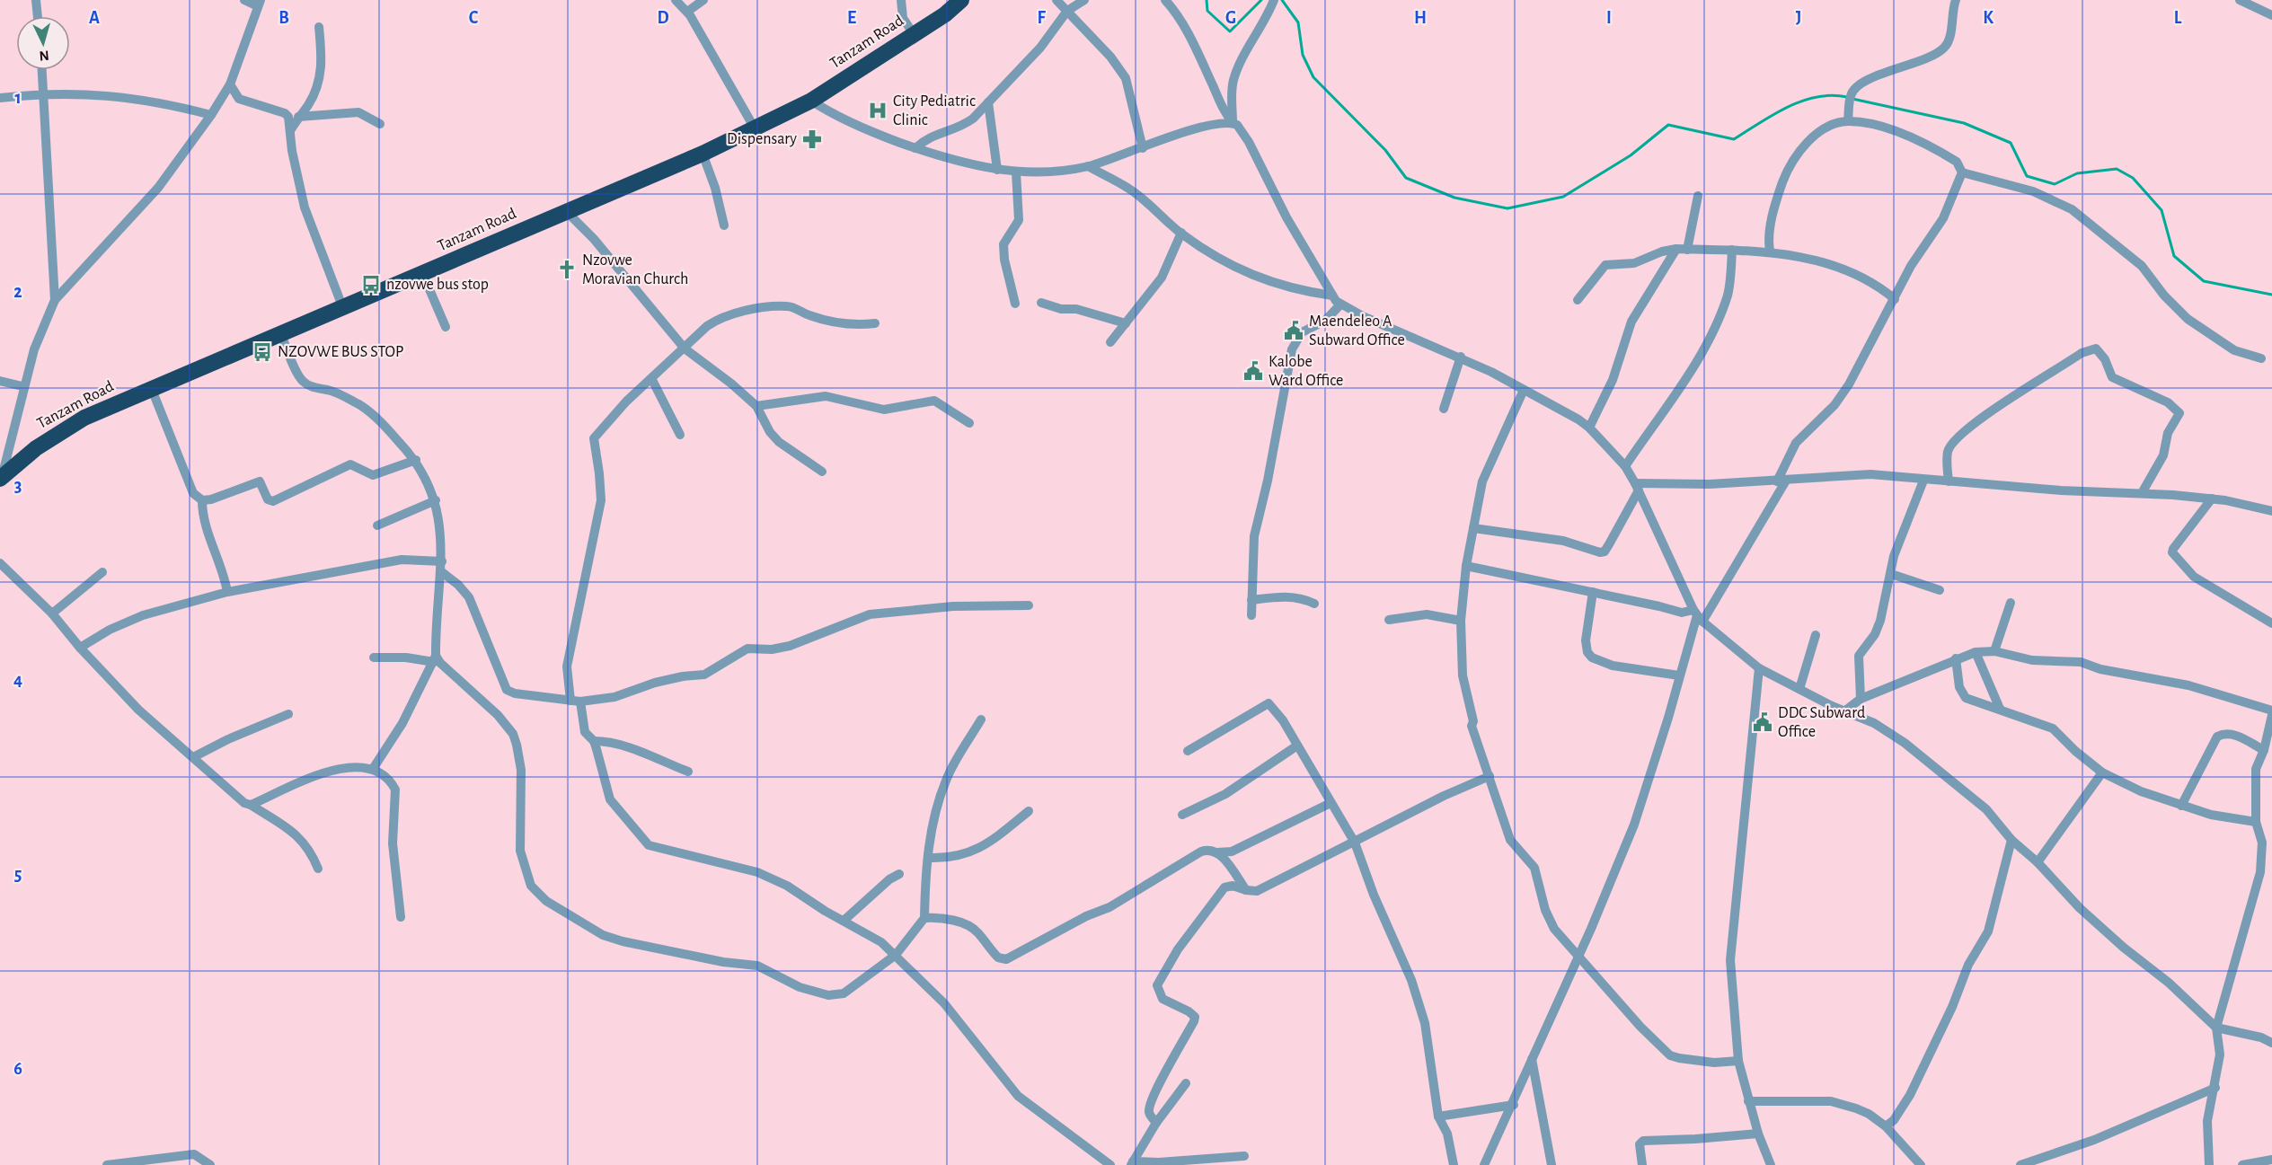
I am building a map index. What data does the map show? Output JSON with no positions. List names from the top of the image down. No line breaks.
{"streets":{"highway":["Tanzam Road"]},"places":{"hospital":["City Pediatric Clinic"],"pharmacy":["Dispensary"],"church":["Nzovwe Moravian Church"],"bus stop":["nzovwe bus stop","NZOVWE BUS STOP"],"public building":["Maendeleo A Subward Office","Kalobe Ward Office","DDC Subward Office"]},"north":"bottom","grid":{"columns":["A","B","C","D","E","F","G","H","I","J","K","L"],"rows":["1","2","3","4","5","6"]}}
